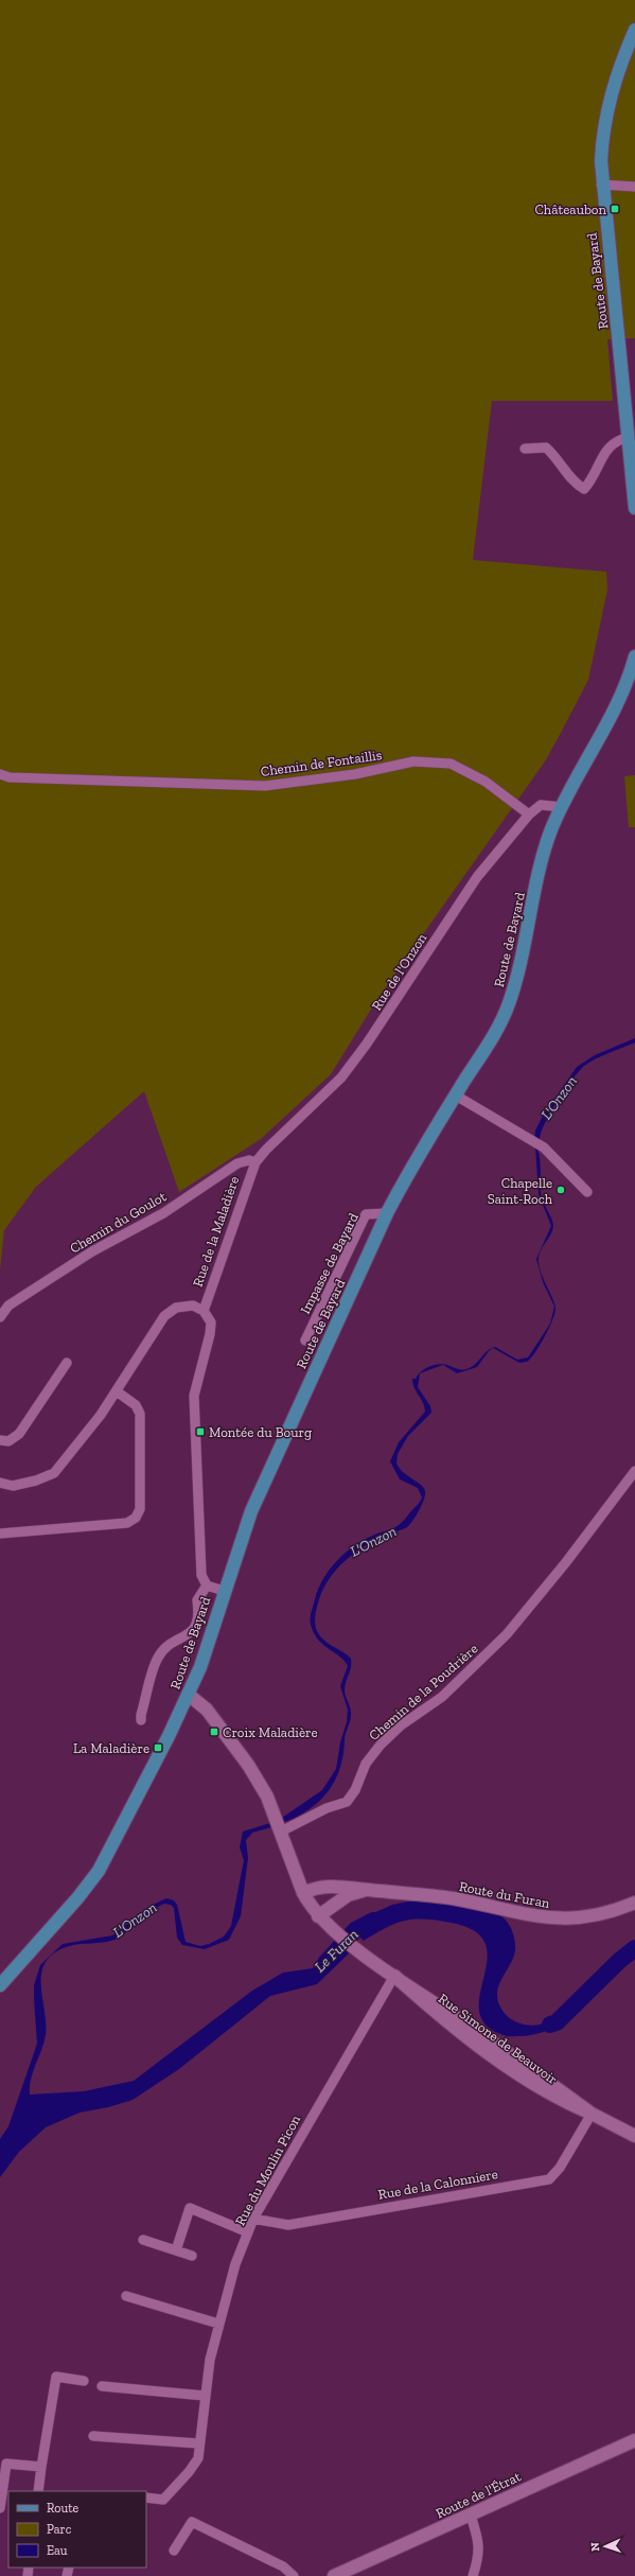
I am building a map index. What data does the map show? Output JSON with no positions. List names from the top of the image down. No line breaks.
{"streets":{"main road":["Route de Bayard","Route du Furan","Rue Simone de Beauvoir","Route de l'Étrat"],"street":["Chemin de Fontaillis","Rue de l'Onzon","Chemin du Goulot","Rue de la Maladière","Impasse de Bayard","Chemin de la Poudrière","Rue du Moulin Picon","Rue de la Calonniere"]},"crossings":[["Route de Bayard","Rue de l'Onzon"],["Route de Bayard","Impasse de Bayard"],["Route de Bayard","Rue Simone de Beauvoir"],["Chemin de Fontaillis","Rue de l'Onzon"],["Rue de l'Onzon","Chemin du Goulot"],["Rue de l'Onzon","Rue de la Maladière"],["Chemin du Goulot","Rue de la Maladière"],["Chemin de la Poudrière","Rue Simone de Beauvoir"],["Route du Furan","Rue Simone de Beauvoir"],["Rue Simone de Beauvoir","Rue du Moulin Picon"],["Rue Simone de Beauvoir","Rue de la Calonniere"],["Rue du Moulin Picon","Rue de la Calonniere"]],"water":["L'Onzon","Le Furan"],"places":{"transit":["Châteaubon","Montée du Bourg","Croix Maladière","La Maladière"],"other":["Chapelle Saint-Roch"]},"legend":["Route","Parc","Eau"],"north":"left"}
